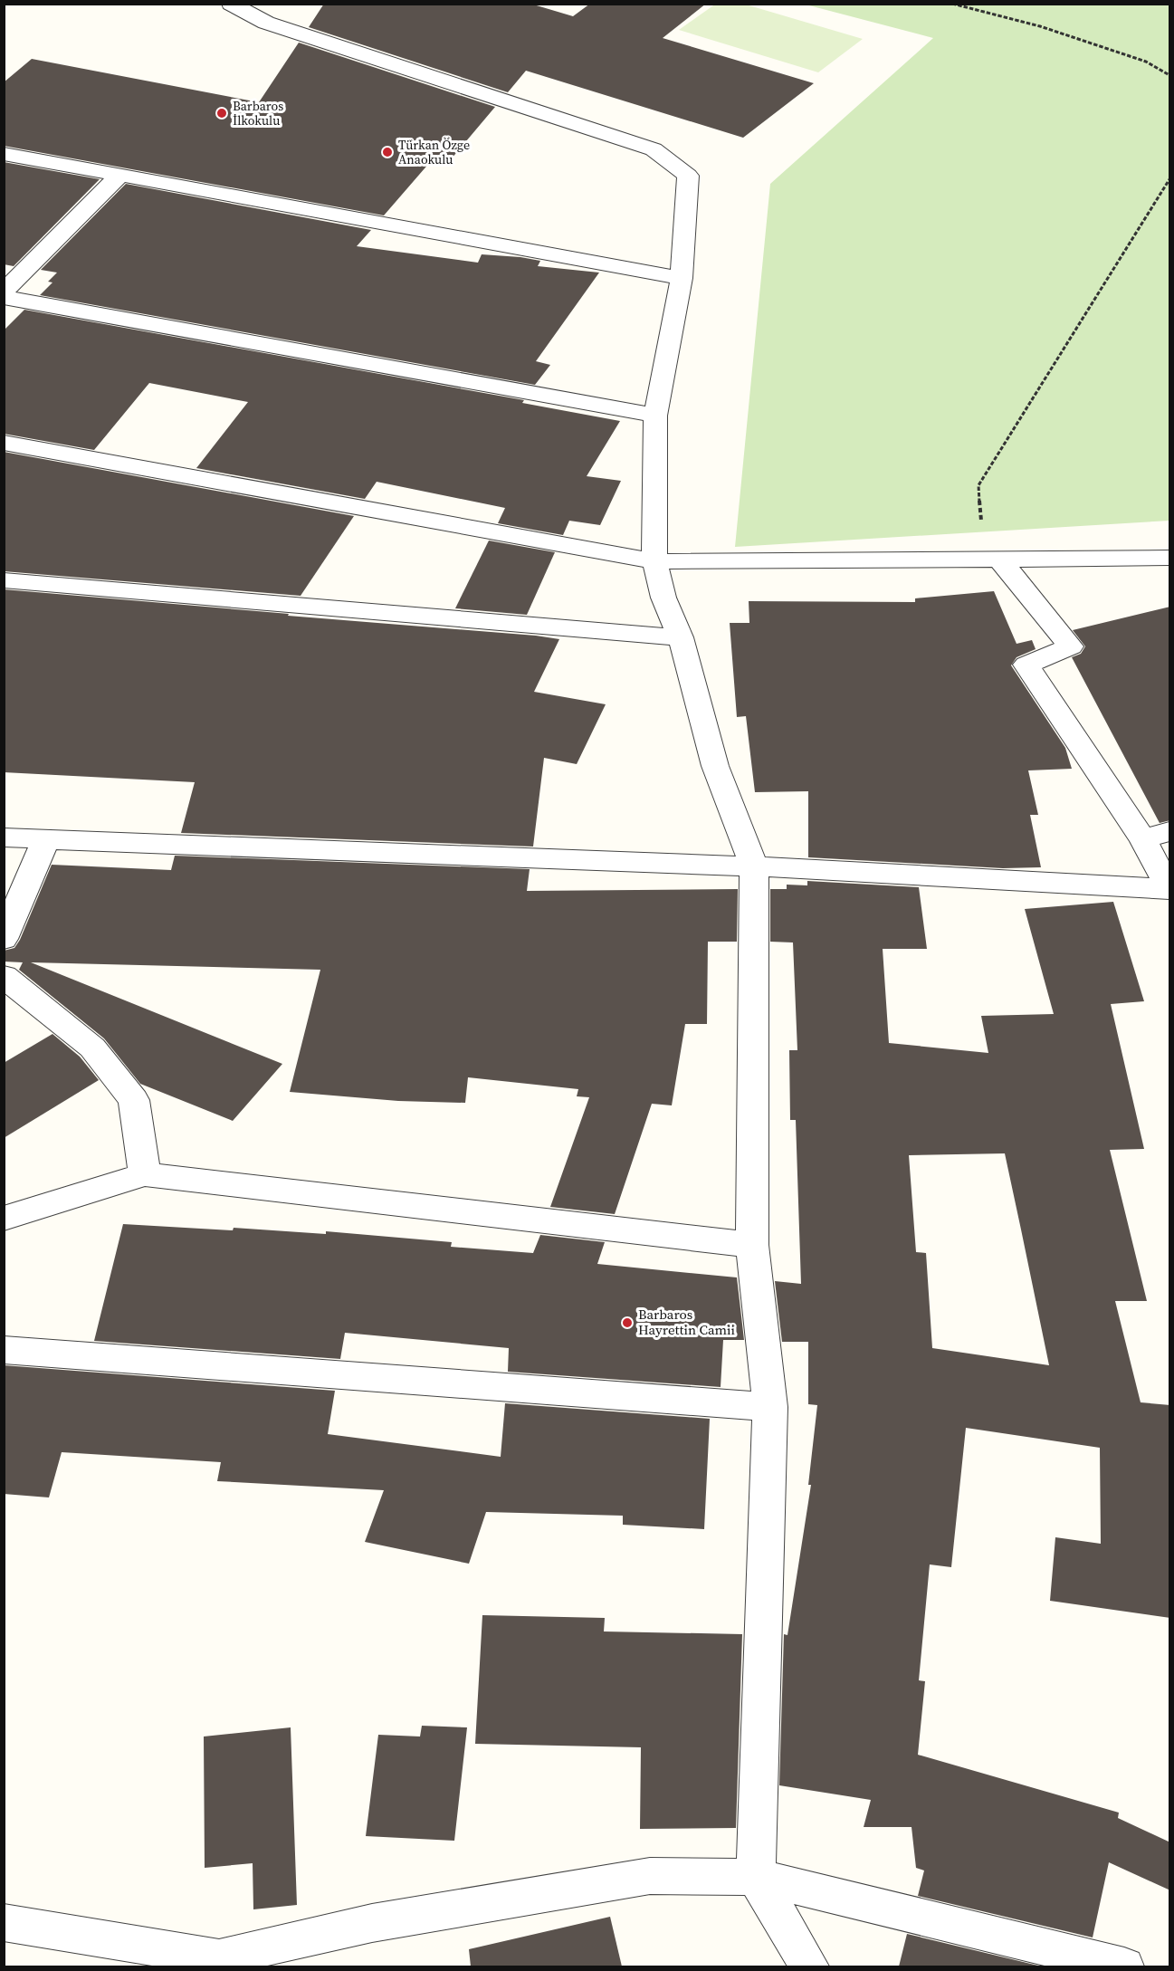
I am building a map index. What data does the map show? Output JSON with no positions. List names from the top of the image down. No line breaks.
{"places":["Barbaros İlkokulu","Türkan Özge Anaokulu","Barbaros Hayrettin Camii"]}
